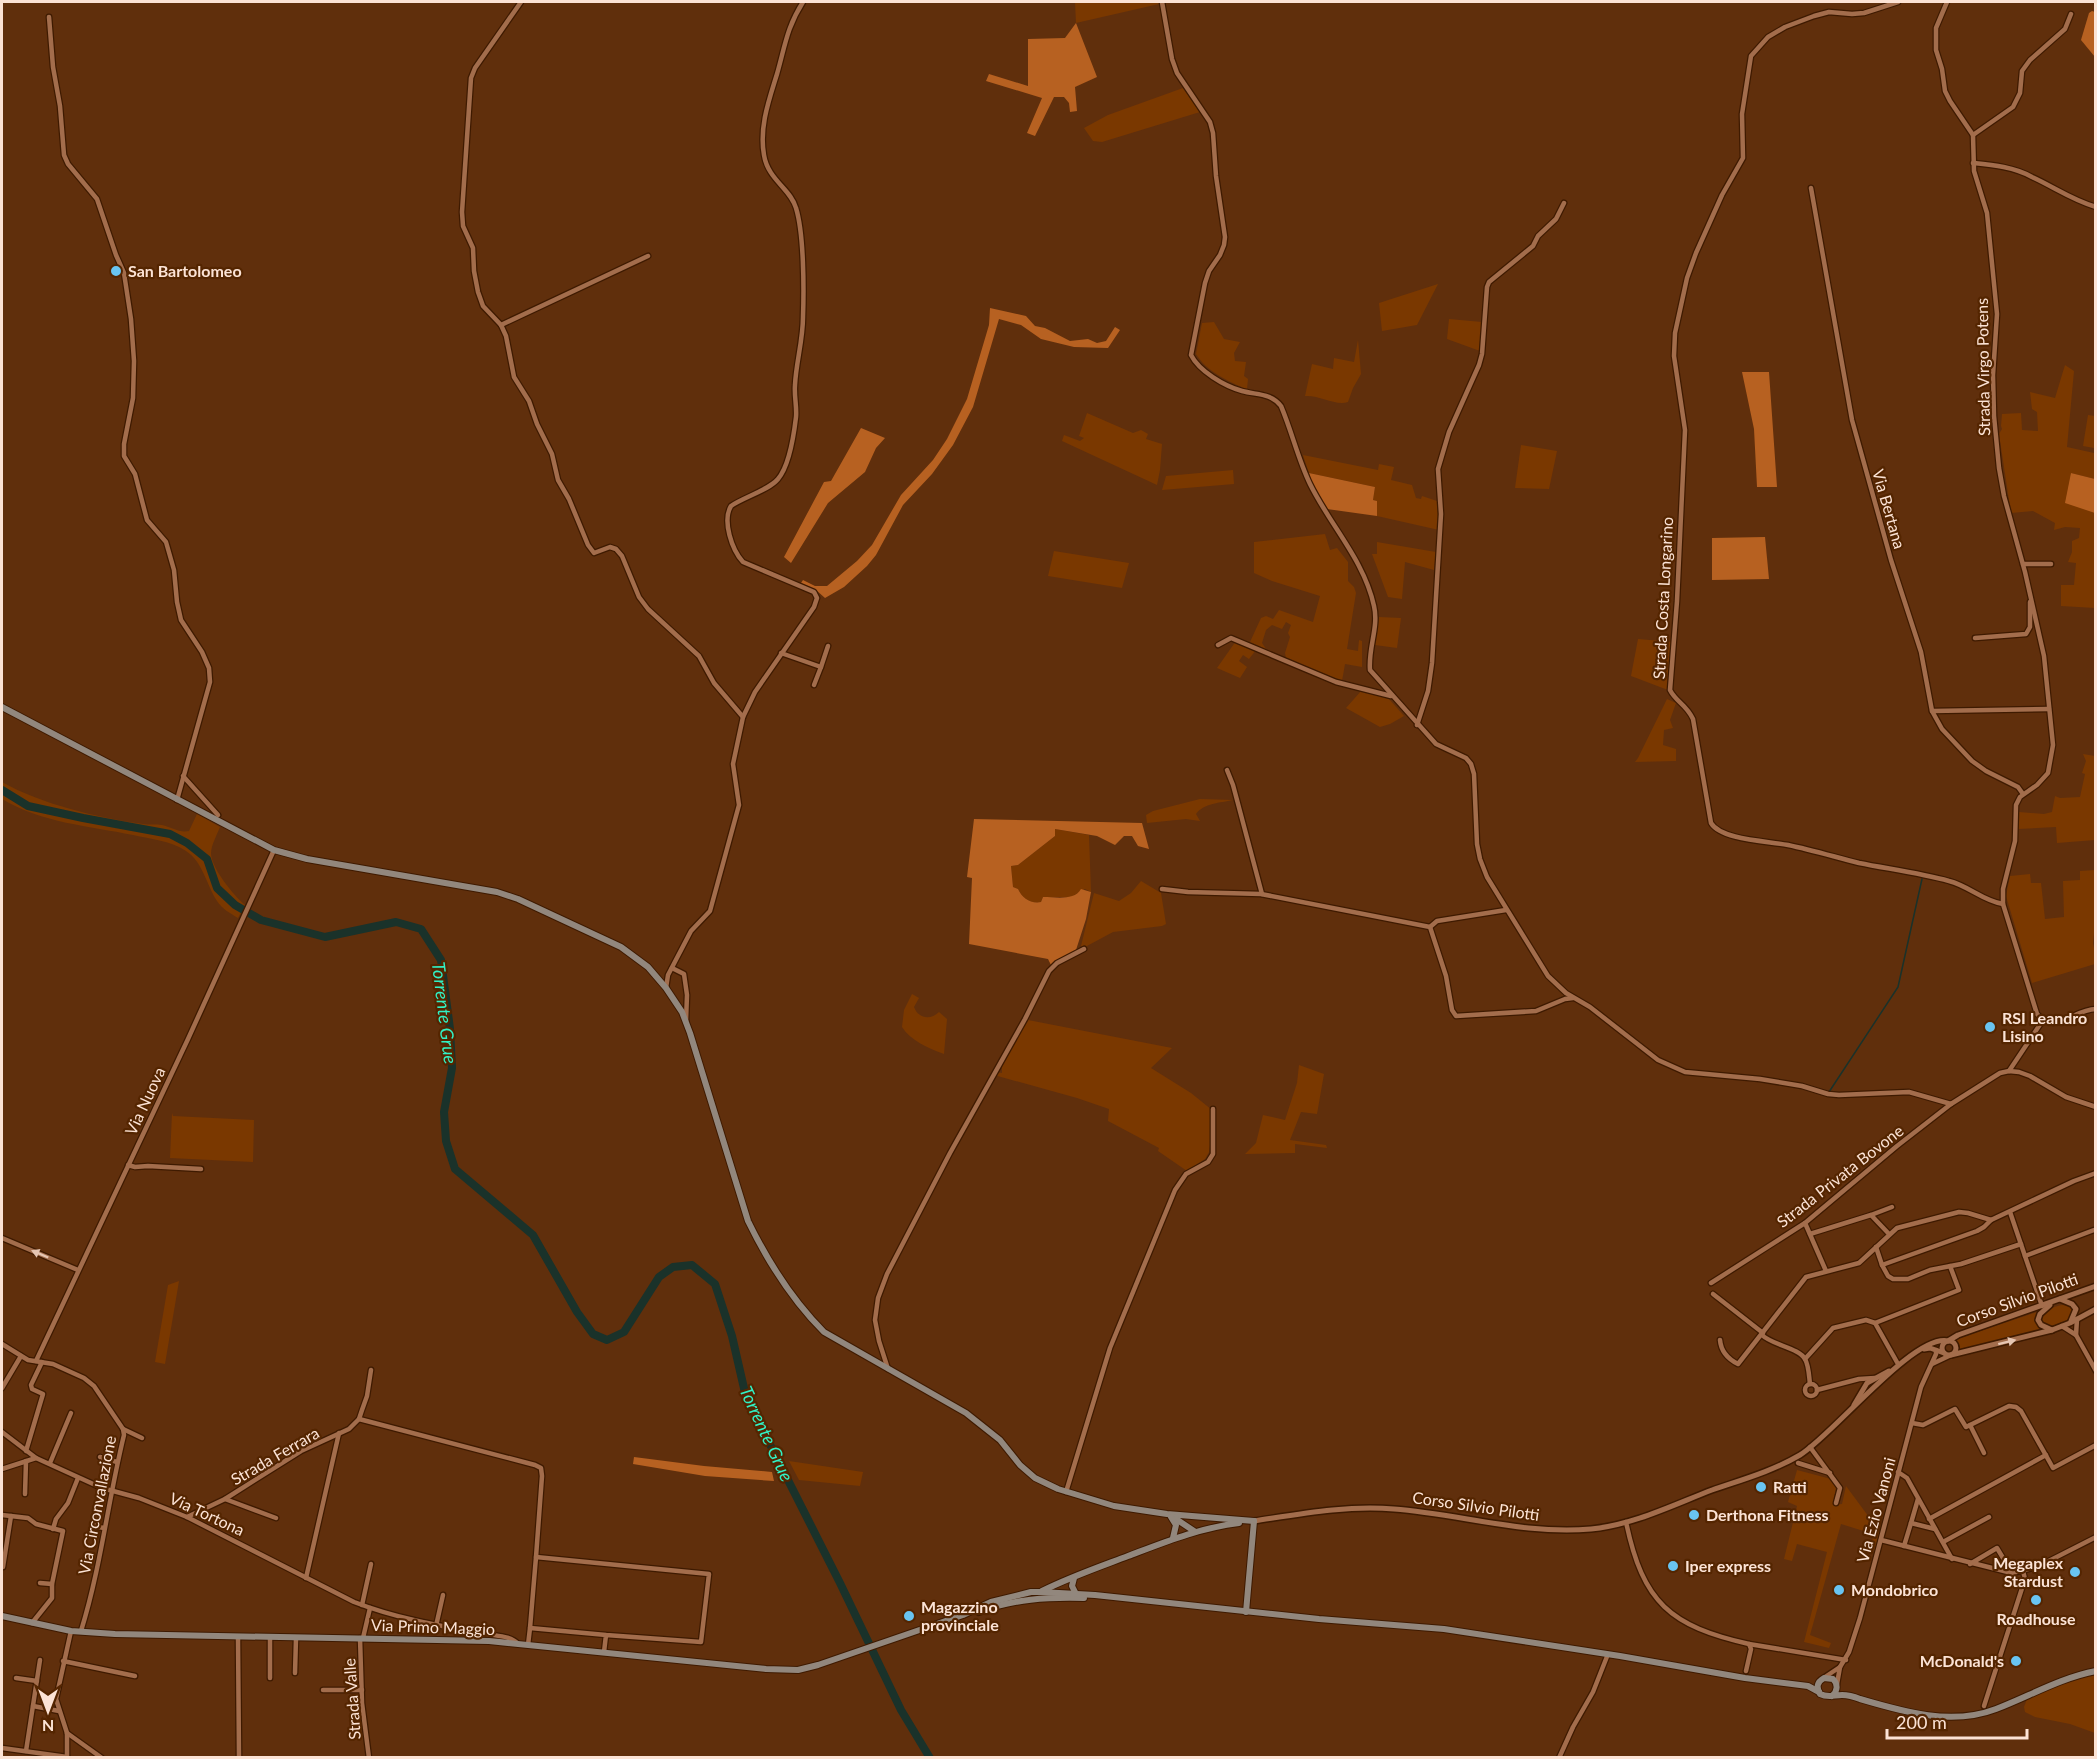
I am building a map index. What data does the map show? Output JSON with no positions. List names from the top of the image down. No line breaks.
{"streets":{"main road":["Corso Silvio Pilotti","Via Primo Maggio"],"street":["Strada Virgo Potens","Via Bertana","Strada Costa Longarino","Via Nuova","Strada Privata Bovone","Strada Ferrara","Via Circonvallazione","Via Ezio Vanoni","Via Tortona","Strada Valle"]},"crossings":[["Strada Virgo Potens","Via Bertana"],["Via Nuova","Via Circonvallazione"],["Via Nuova","Via Tortona"],["Strada Ferrara","Via Tortona"],["Via Circonvallazione","Via Tortona"],["Via Circonvallazione","Via Primo Maggio"],["Via Tortona","Via Primo Maggio"],["Via Tortona","Strada Valle"],["Via Primo Maggio","Strada Valle"]],"water":["Torrente Grue"],"places":["San Bartolomeo","RSI Leandro Lisino","Ratti","Derthona Fitness","Iper express","Megaplex Stardust","Mondobrico","Roadhouse","Magazzino provinciale","McDonald's"],"scale_bar":"200 m","north":"bottom"}
